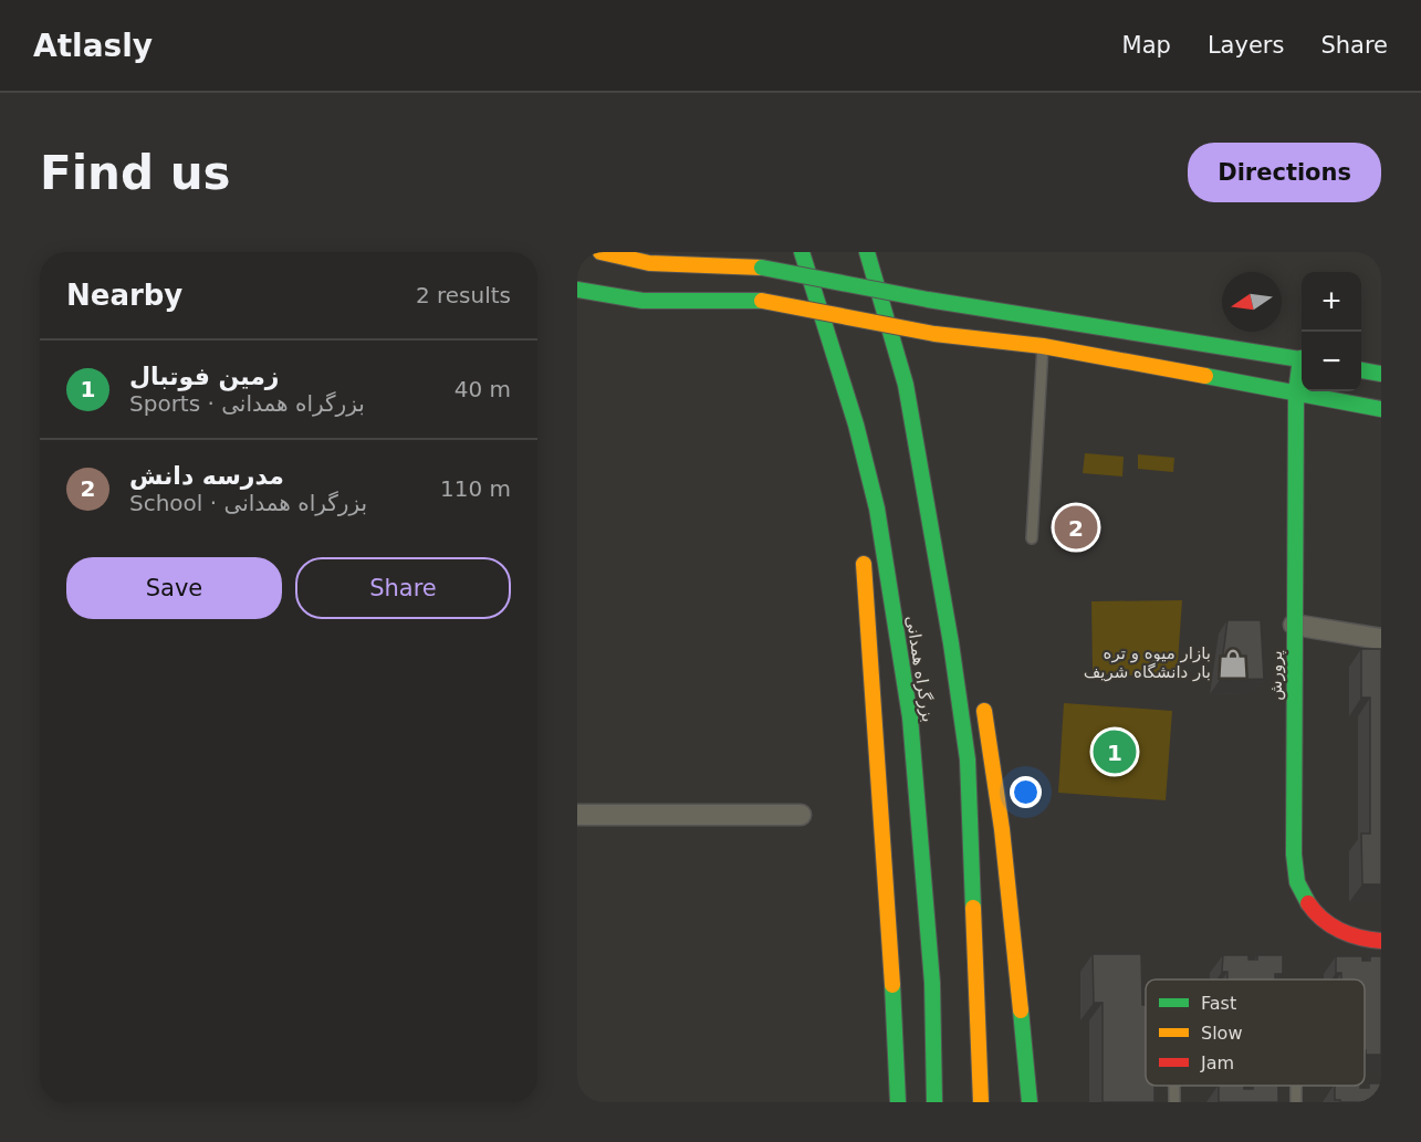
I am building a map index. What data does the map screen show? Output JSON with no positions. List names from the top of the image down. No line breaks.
{"streets":{"main road":["بزرگراه همدانی","پرورش"]},"places":{"shop":["بازار میوه و تره بار دانشگاه شریف"]},"legend":["Fast","Slow","Jam"],"north":"left","page":{"header":"Atlasly","nav":["Map","Layers","Share"],"buttons":["Directions",["Save","Share"]],"title":"Find us","heading":["Nearby","2 results"],"map_buttons":["+","−"],"list":[{"mark":"1","name":"زمین فوتبال","note":"Sports · بزرگراه همدانی","value":"40 m"},{"mark":"2","name":"مدرسه دانش","note":"School · بزرگراه همدانی","value":"110 m"}],"pins":["2","1"]}}
